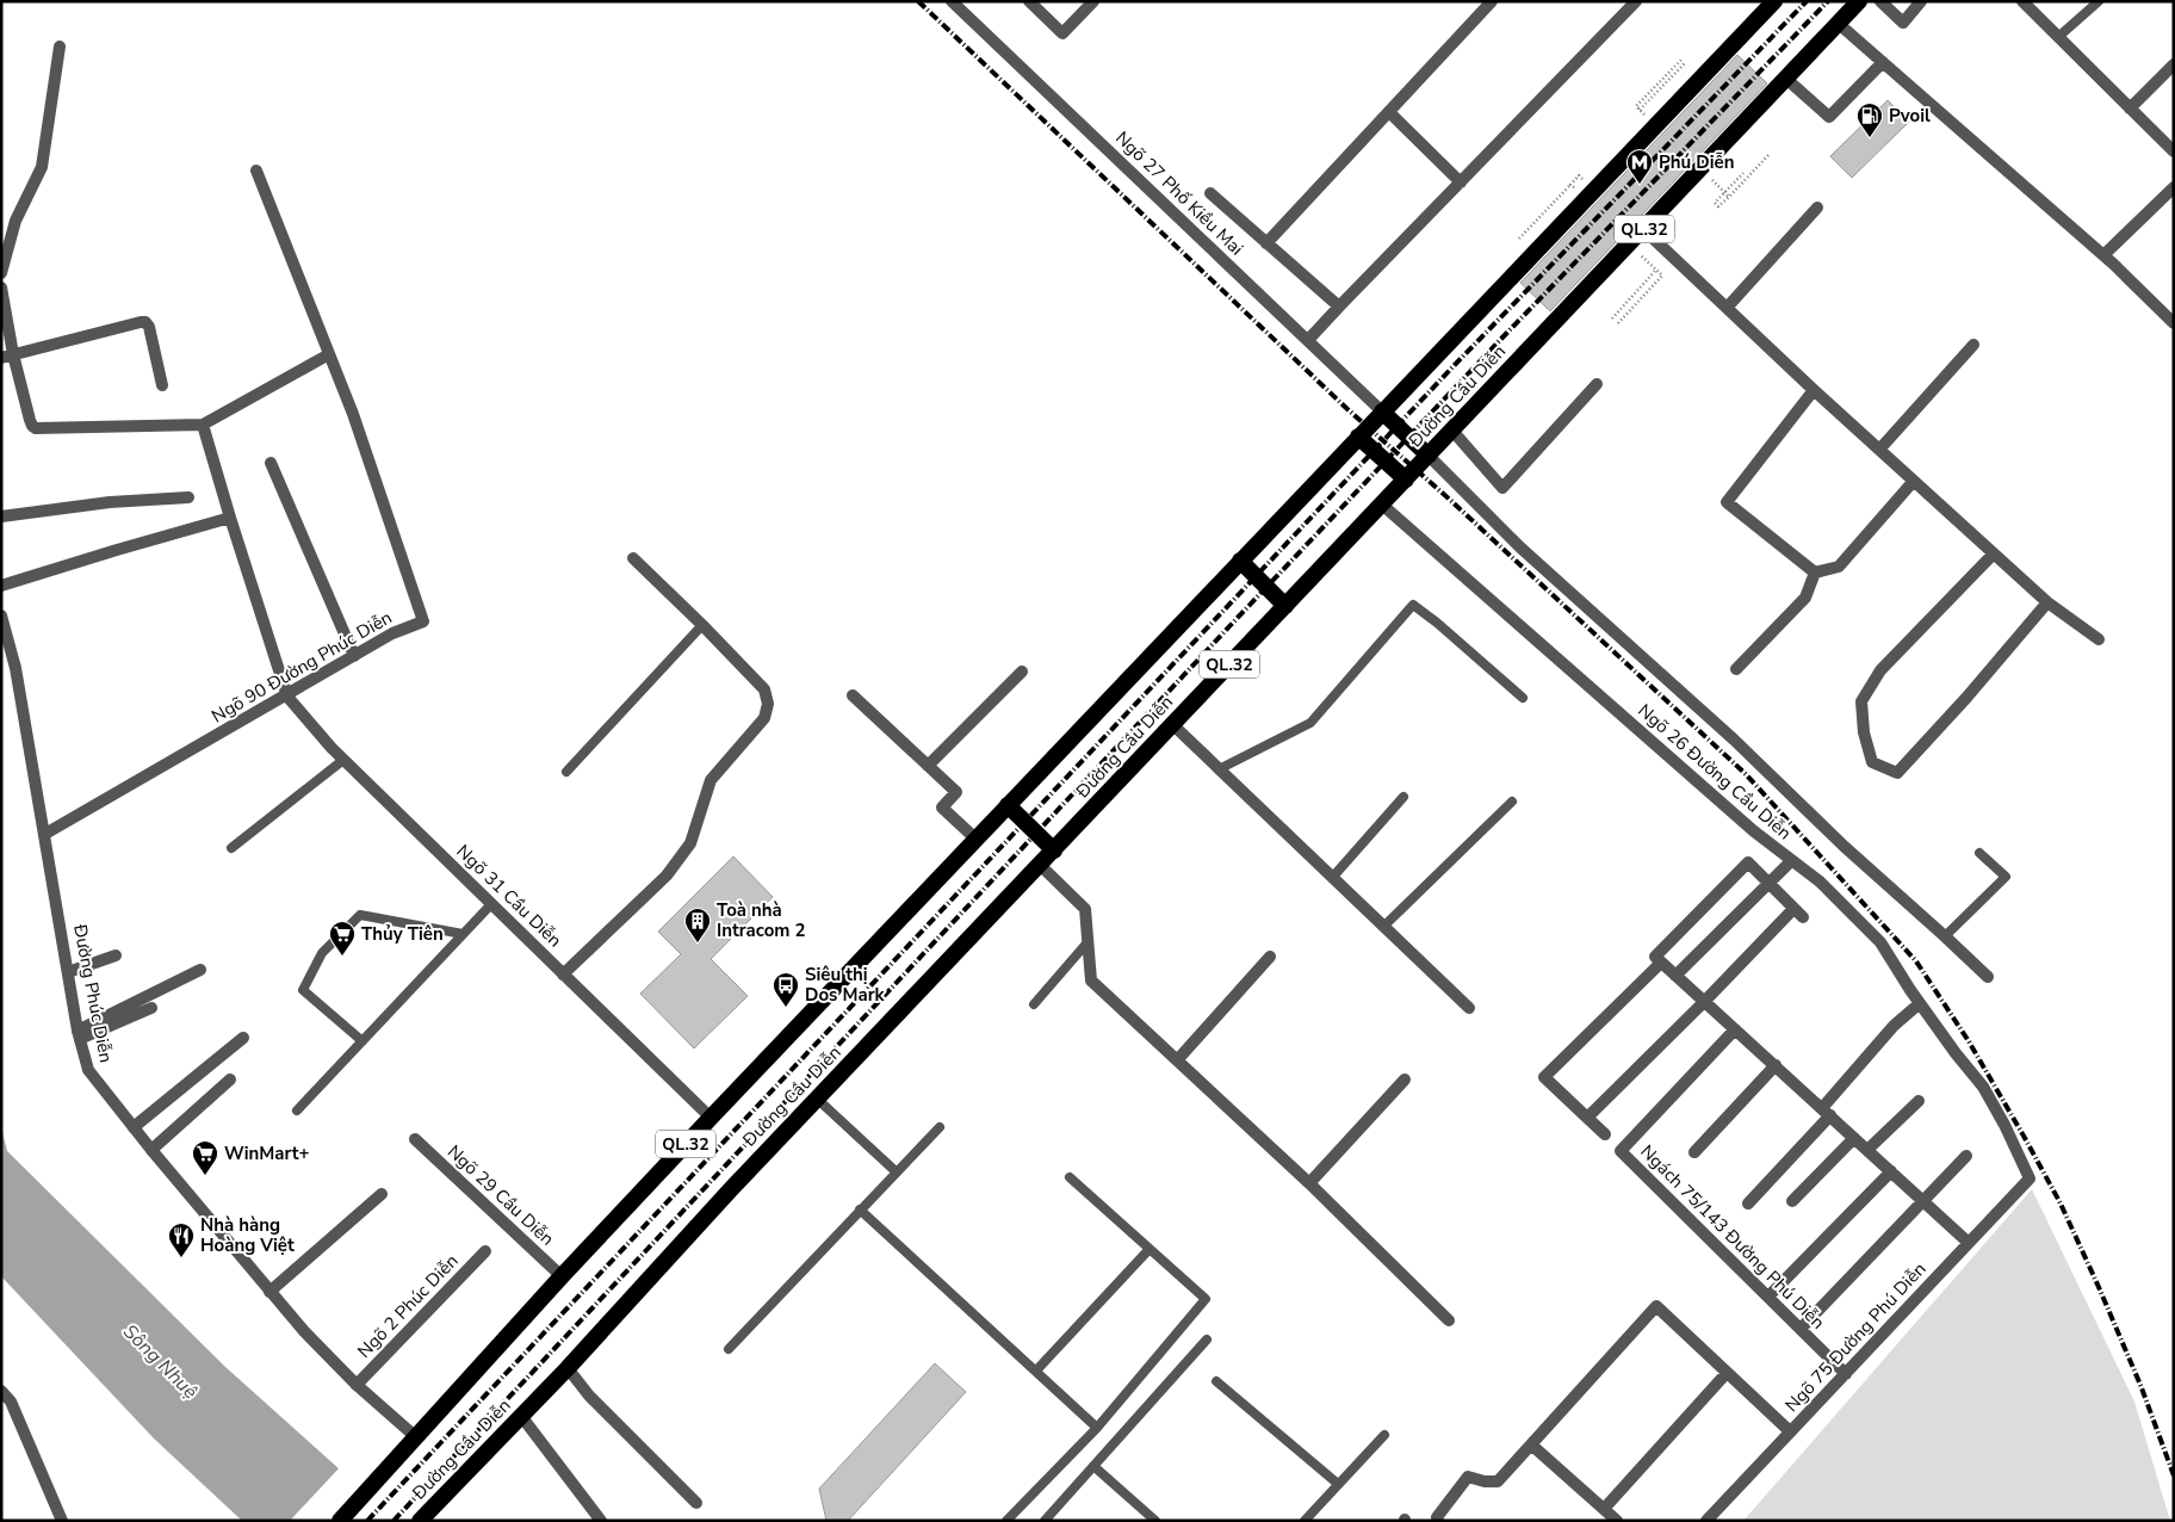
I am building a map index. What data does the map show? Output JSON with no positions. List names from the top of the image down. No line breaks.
{"streets":{"highway":["QL.32","Đường Cầu Diễn"],"street":["Ngõ 27 Phố Kiều Mai","Ngõ 90 Đường Phúc Diễn","Ngõ 26 Đường Cầu Diễn","Ngõ 31 Cầu Diễn","Đường Phúc Diễn","Ngõ 29 Cầu Diễn","Ngách 75/143 Đường Phú Diễn","Ngõ 2 Phúc Diễn","Ngõ 75 Đường Phú Diễn"]},"crossings":[["Ngõ 27 Phố Kiều Mai","QL.32"],["QL.32","Ngõ 31 Cầu Diễn"],["QL.32","Đường Phúc Diễn"],["QL.32","Ngõ 29 Cầu Diễn"],["Đường Cầu Diễn","Ngõ 26 Đường Cầu Diễn"],["Ngõ 90 Đường Phúc Diễn","Ngõ 31 Cầu Diễn"],["Ngõ 90 Đường Phúc Diễn","Đường Phúc Diễn"],["Đường Phúc Diễn","Ngõ 2 Phúc Diễn"],["Ngách 75/143 Đường Phú Diễn","Ngõ 75 Đường Phú Diễn"]],"water":["Sông Nhuệ"],"places":{"fuel station":["Pvoil"],"metro station":["Phú Diễn"],"building":["Toà nhà Intracom 2"],"supermarket":["Thủy Tiên","WinMart+"],"bus stop":["Siêu thị Dos Mark"],"restaurant":["Nhà hàng Hoàng Việt"]}}
